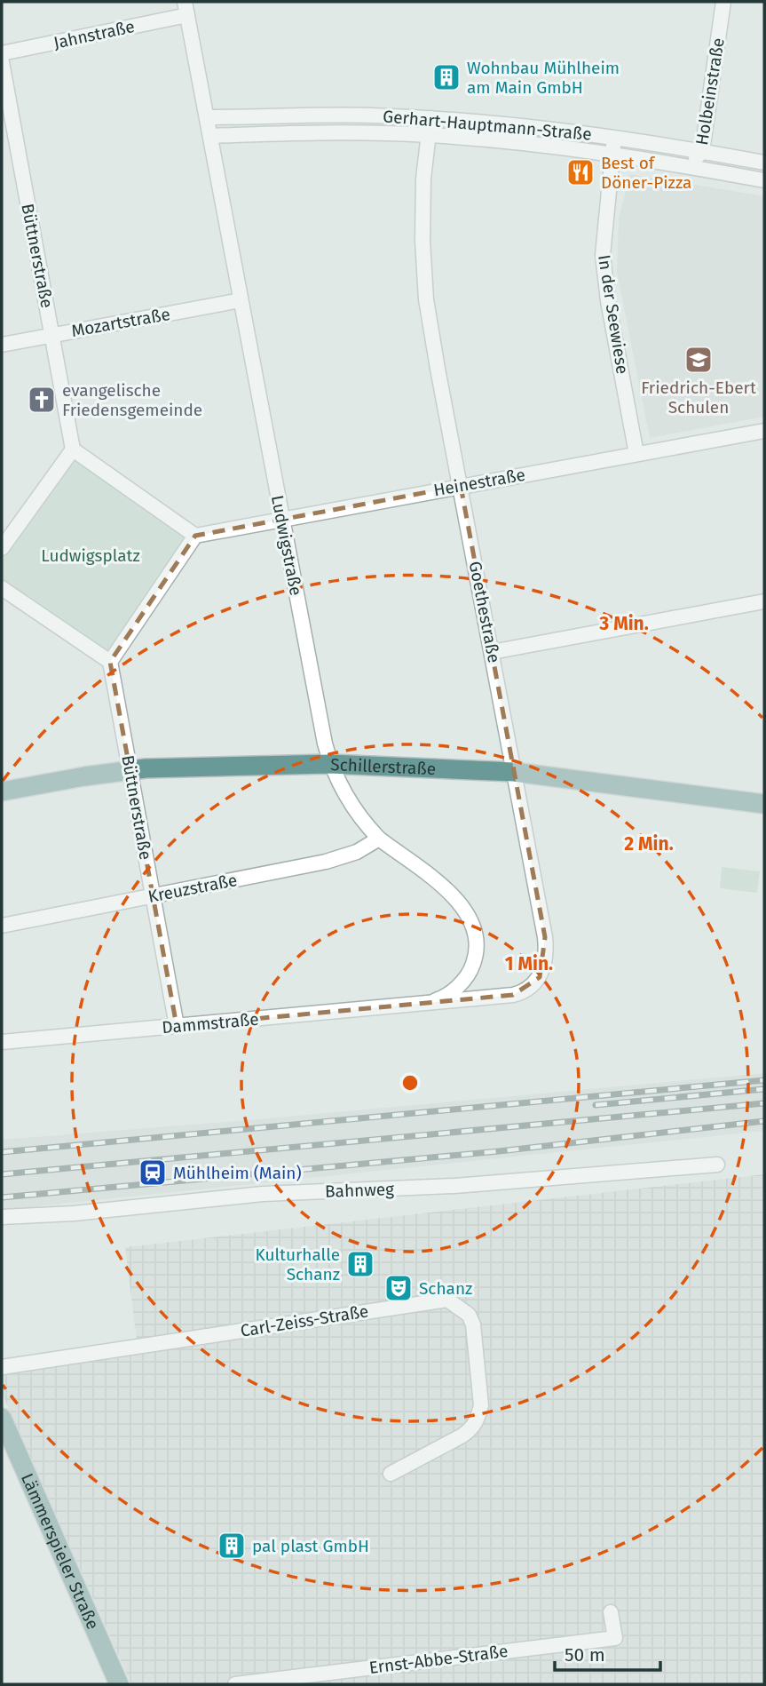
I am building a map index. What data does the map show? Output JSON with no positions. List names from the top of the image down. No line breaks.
{"streets":{"main road":["Schillerstraße","Lämmerspieler Straße"],"street":["Jahnstraße","Holbeinstraße","Gerhart-Hauptmann-Straße","Büttnerstraße","In der Seewiese","Mozartstraße","Heinestraße","Ludwigstraße","Goethestraße","Kreuzstraße","Dammstraße","Bahnweg","Carl-Zeiss-Straße","Ernst-Abbe-Straße"]},"crossings":[["Jahnstraße","Ludwigstraße"],["Holbeinstraße","Gerhart-Hauptmann-Straße"],["Gerhart-Hauptmann-Straße","In der Seewiese"],["Gerhart-Hauptmann-Straße","Ludwigstraße"],["Gerhart-Hauptmann-Straße","Goethestraße"],["Büttnerstraße","Mozartstraße"],["Büttnerstraße","Schillerstraße"],["Büttnerstraße","Kreuzstraße"],["Büttnerstraße","Dammstraße"],["In der Seewiese","Heinestraße"],["Mozartstraße","Ludwigstraße"],["Heinestraße","Ludwigstraße"],["Heinestraße","Goethestraße"],["Ludwigstraße","Goethestraße"],["Ludwigstraße","Schillerstraße"],["Ludwigstraße","Kreuzstraße"],["Ludwigstraße","Dammstraße"],["Goethestraße","Schillerstraße"],["Goethestraße","Dammstraße"]],"parks":["Ludwigsplatz"],"places":{"building":["Wohnbau Mühlheim am Main GmbH","Kulturhalle Schanz","pal plast GmbH"],"restaurant":["Best of Döner-Pizza"],"school or university":["Friedrich-Ebert Schulen"],"church":["evangelische Friedensgemeinde"],"station":["Mühlheim (Main)"],"theatre":["Schanz"]},"scale_bar":"50 m","rings":["3 Min.","2 Min.","1 Min."]}
